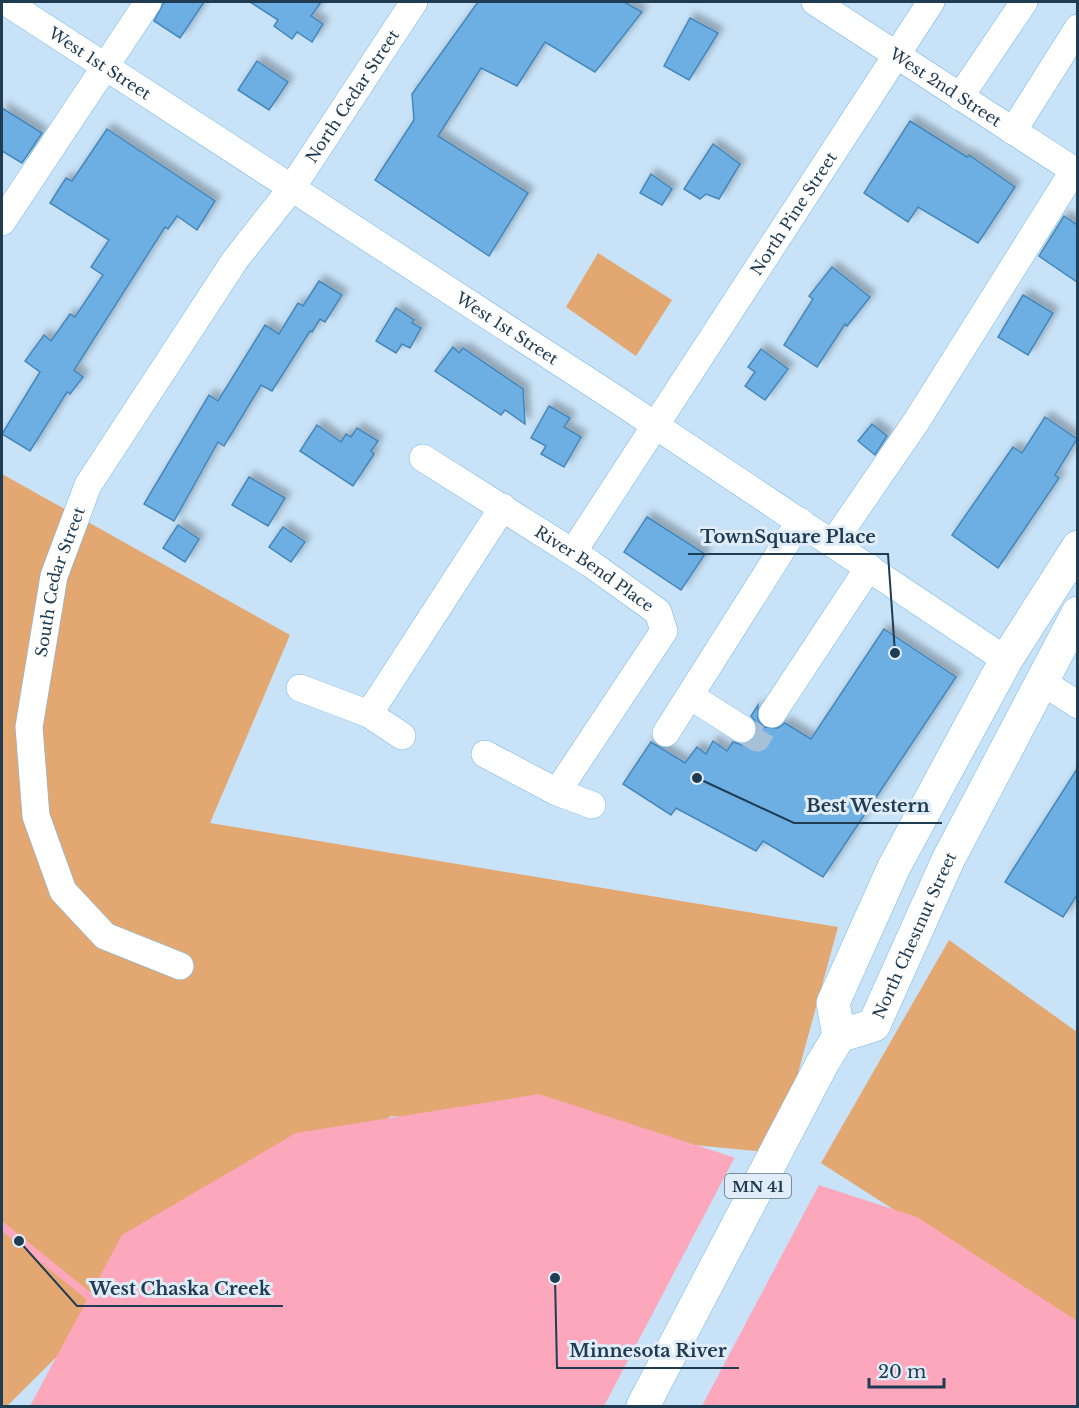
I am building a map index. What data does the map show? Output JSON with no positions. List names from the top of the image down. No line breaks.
{"streets":{"main road":["North Chestnut Street","MN 41"],"street":["West 1st Street","West 2nd Street","North Cedar Street","North Pine Street","River Bend Place","South Cedar Street"]},"crossings":[["West 1st Street","North Cedar Street"],["West 1st Street","North Pine Street"],["West 1st Street","South Cedar Street"],["West 2nd Street","North Pine Street"],["North Cedar Street","South Cedar Street"],["North Pine Street","River Bend Place"],["North Chestnut Street","MN 41"]],"places":["TownSquare Place","Best Western","West Chaska Creek","Minnesota River"],"scale_bar":"20 m"}
